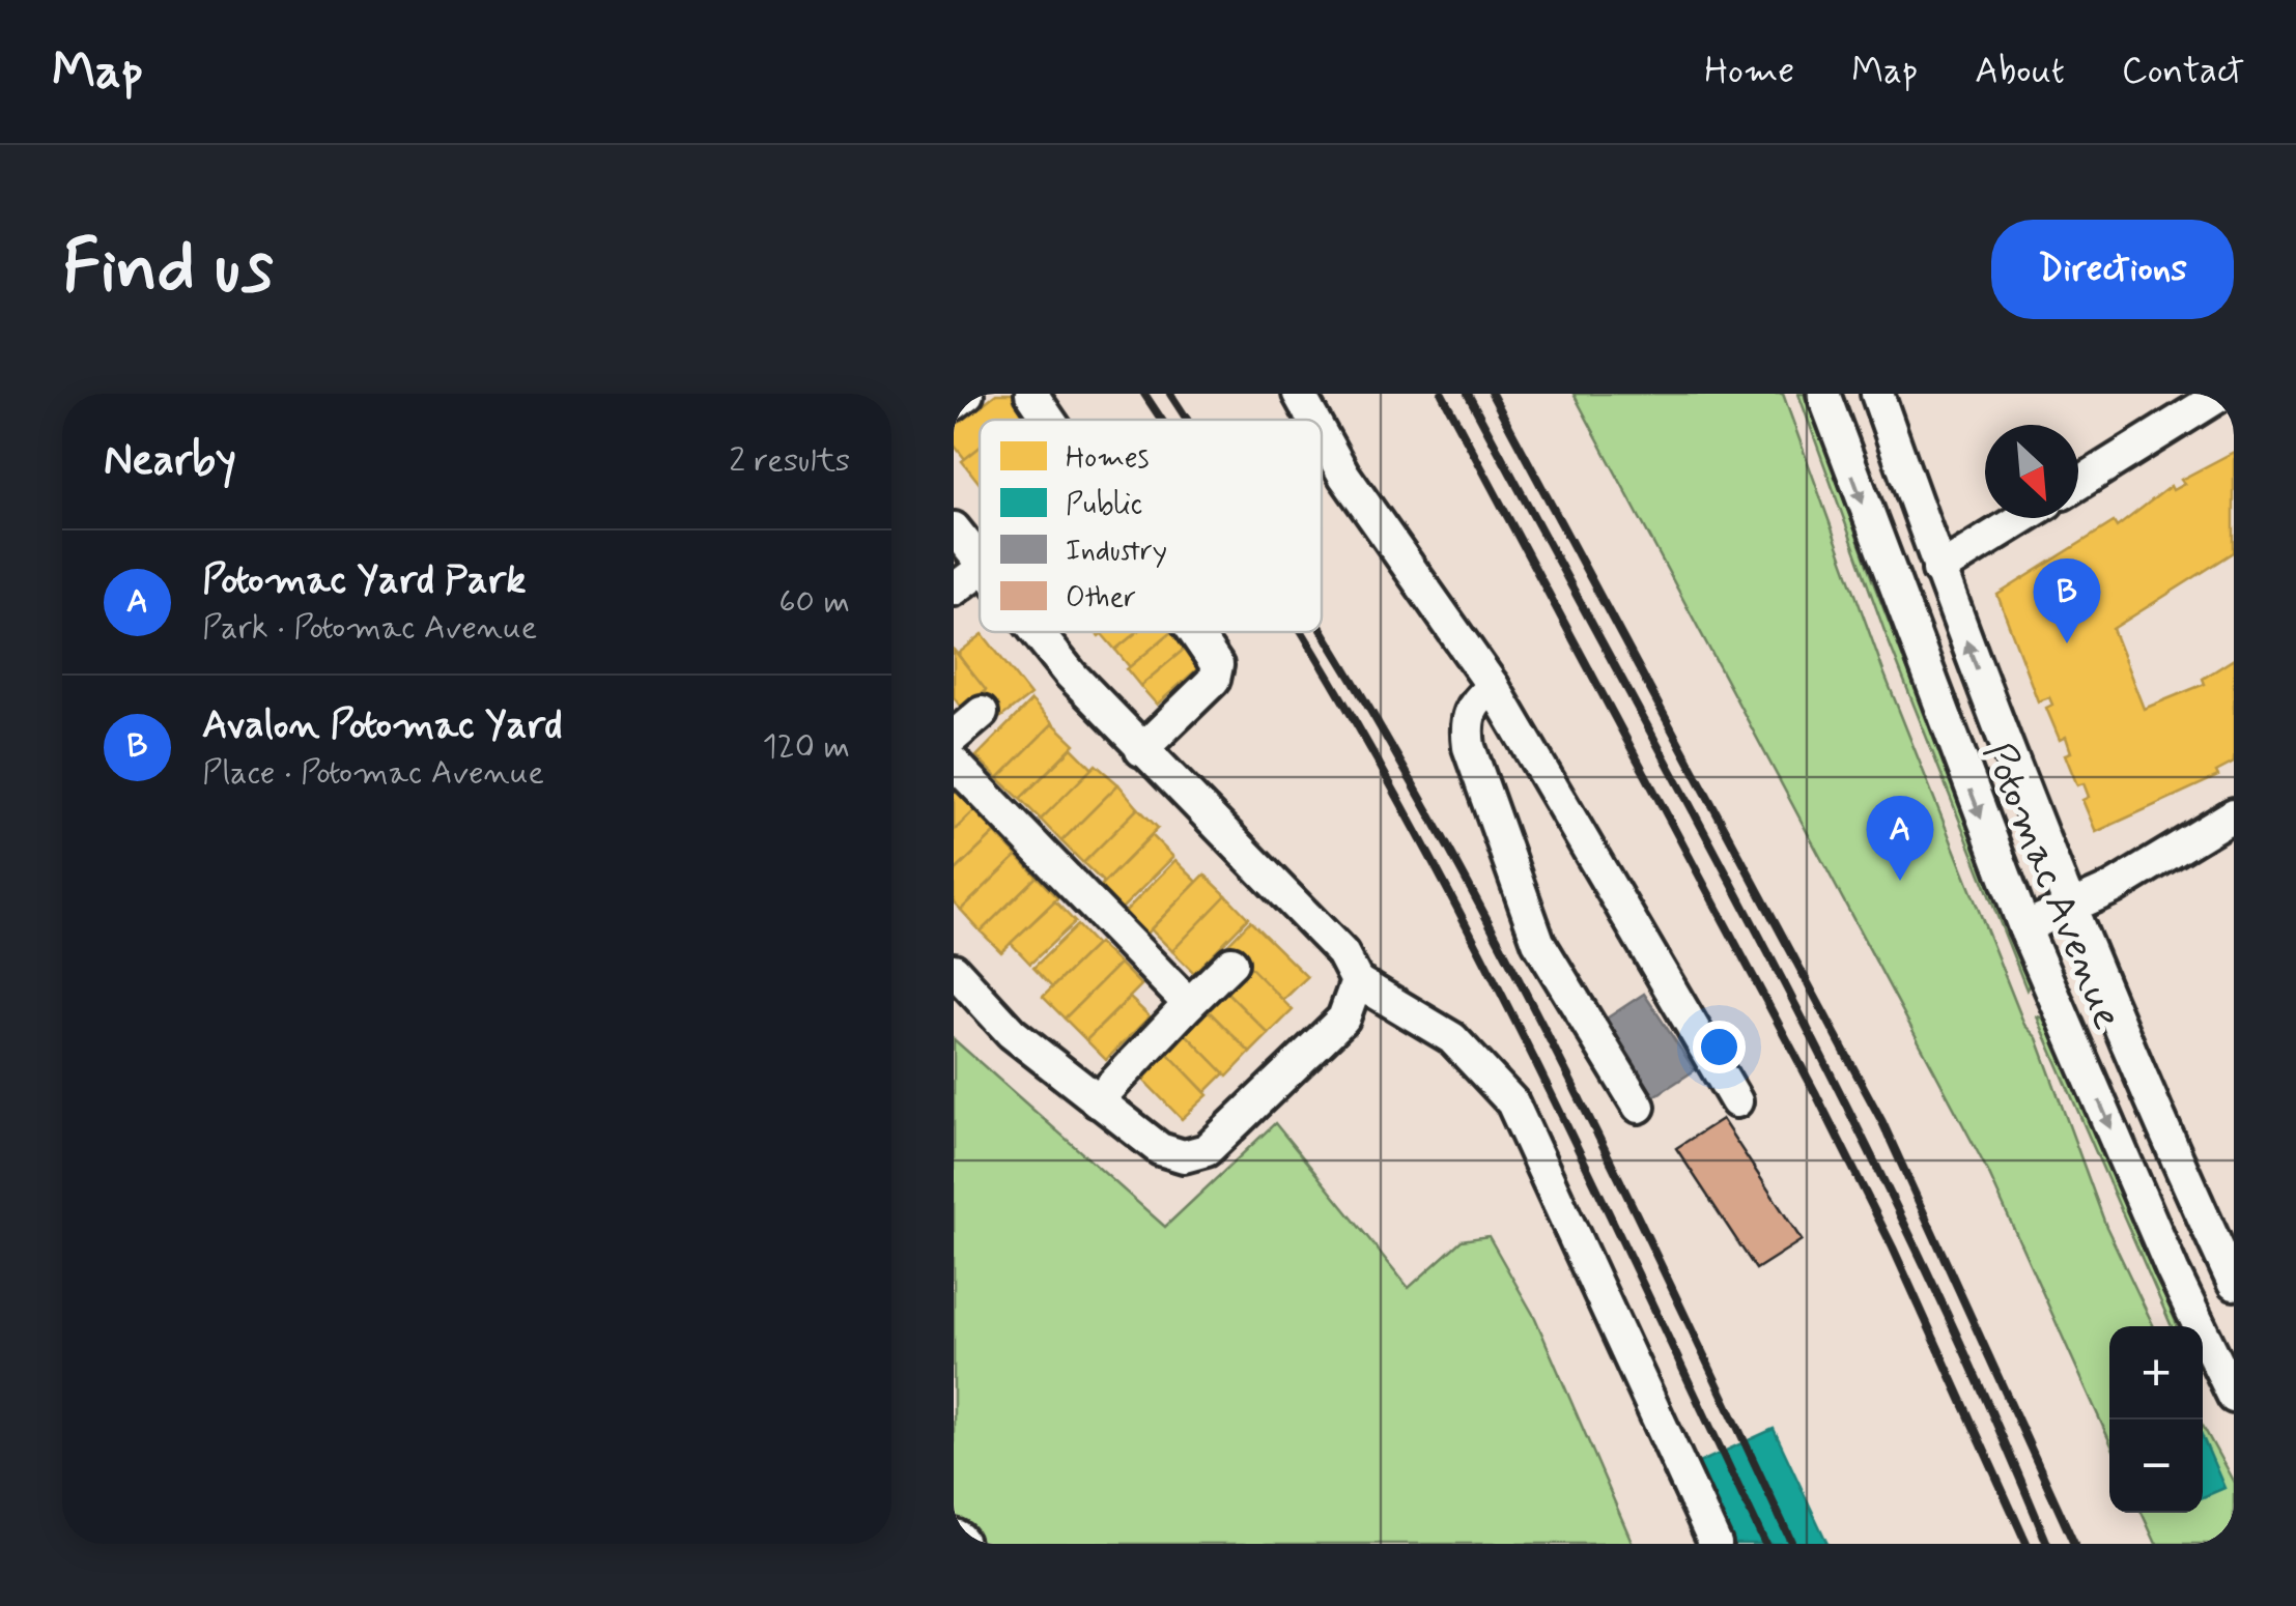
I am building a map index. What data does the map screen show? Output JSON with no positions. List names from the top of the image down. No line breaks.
{"streets":{"street":["Potomac Avenue"]},"legend":["Homes","Public","Industry","Other"],"north":"bottom right","page":{"header":"Map","nav":["Home","Map","About","Contact"],"buttons":"Directions","title":"Find us","heading":["Nearby","2 results"],"list":[{"mark":"A","name":"Potomac Yard Park","note":"Park · Potomac Avenue","value":"60 m"},{"mark":"B","name":"Avalon Potomac Yard","note":"Place · Potomac Avenue","value":"120 m"}],"pins":["B","A"],"map_buttons":["+","−"]}}
